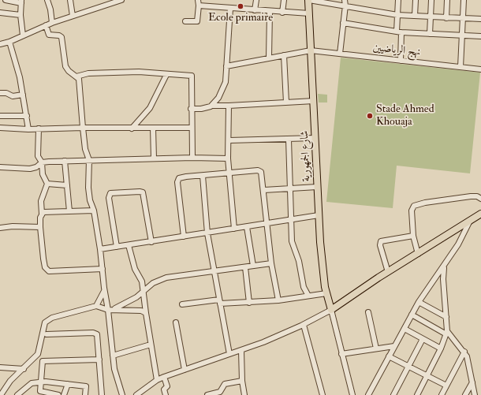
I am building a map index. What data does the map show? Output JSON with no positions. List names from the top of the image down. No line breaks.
{"streets":{"main road":["شارع الجمهورية"],"street":["نهج الرياضيين"]},"crossings":[["نهج الرياضيين","شارع الجمهورية"]],"places":["Ecole primaire","Stade Ahmed Khouaja"]}
